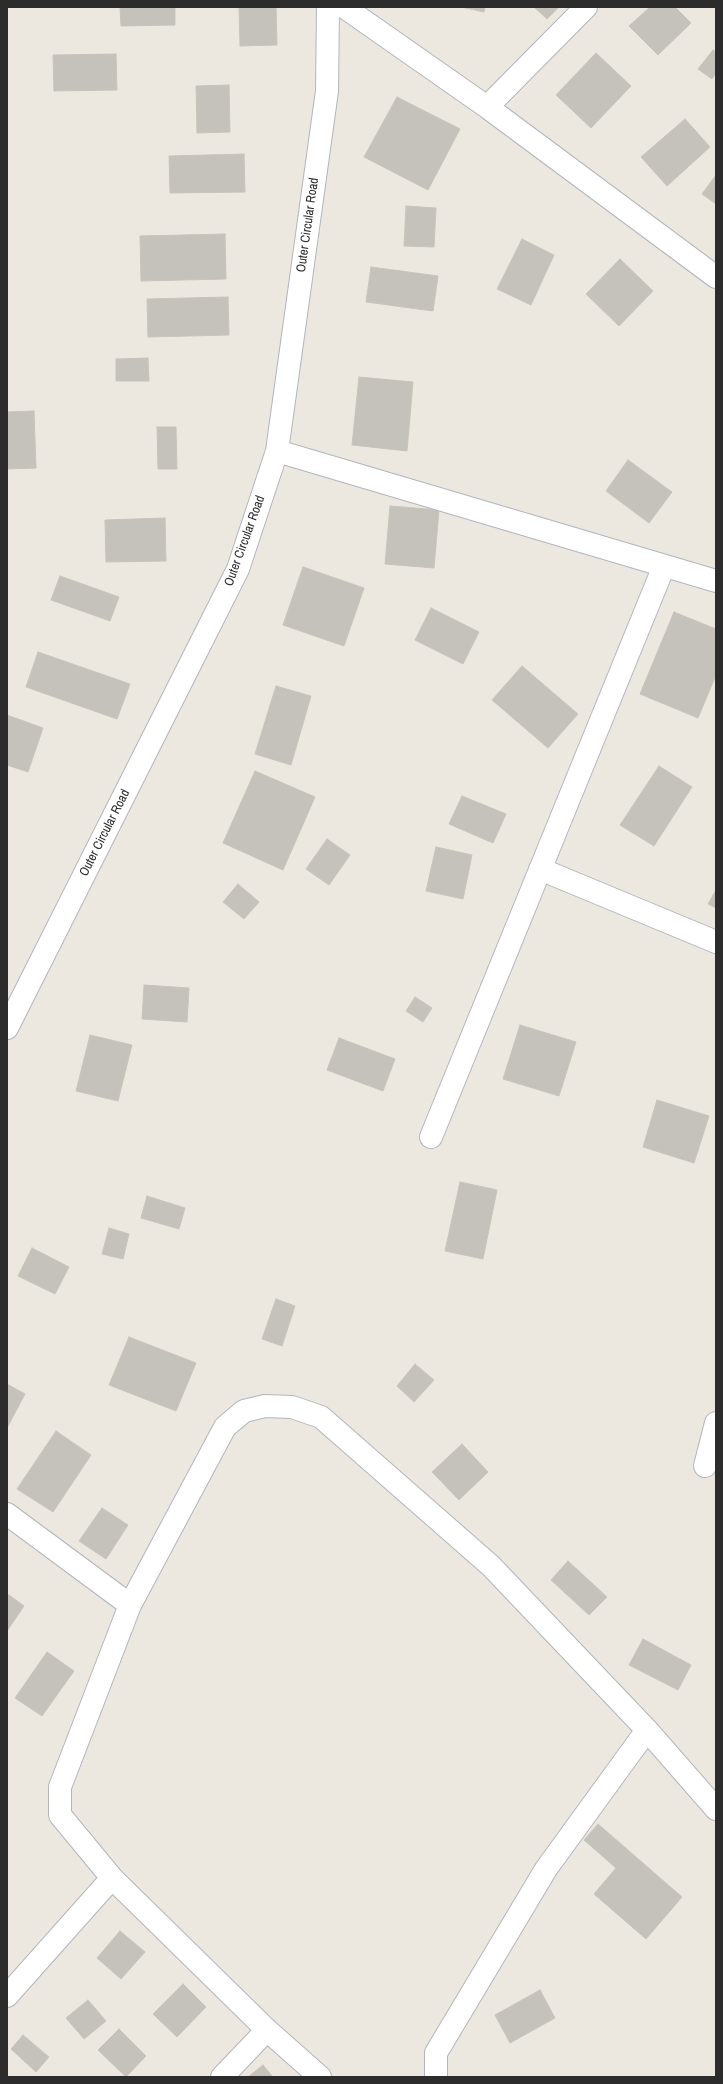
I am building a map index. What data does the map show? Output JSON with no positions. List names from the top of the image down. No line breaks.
{"streets":{"street":["Outer Circular Road"]}}
